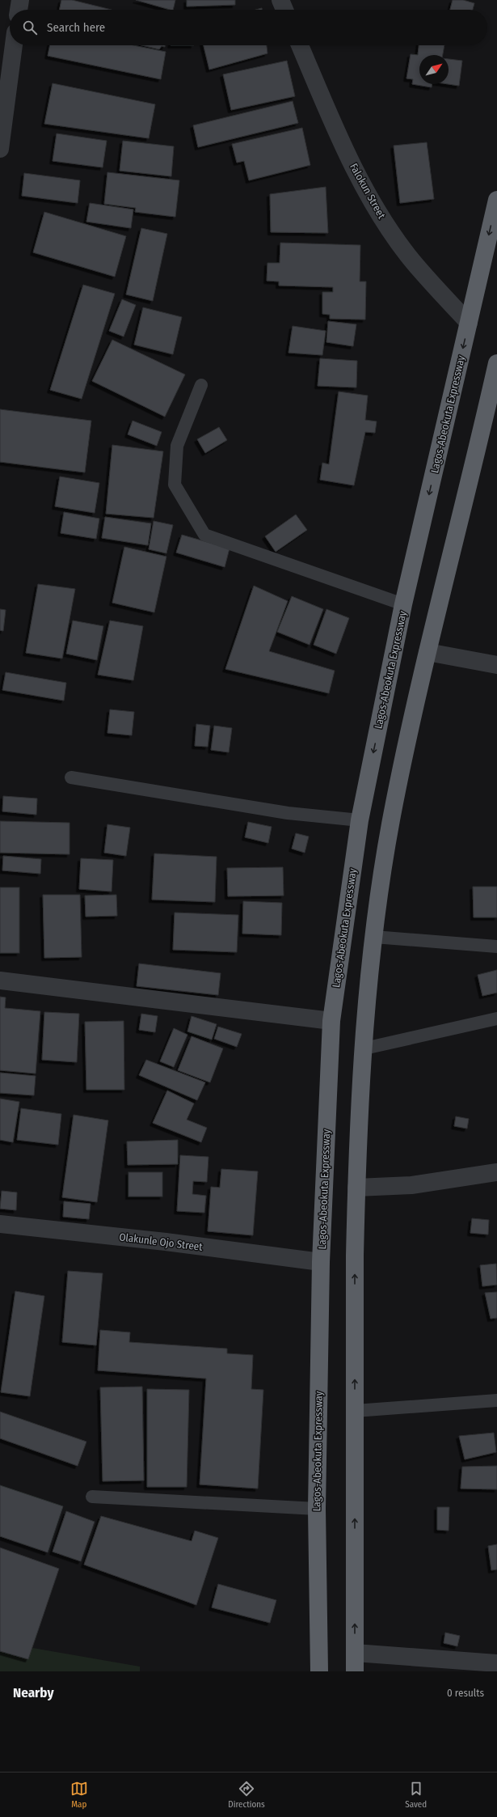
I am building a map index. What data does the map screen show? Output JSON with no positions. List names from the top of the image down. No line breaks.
{"streets":{"highway":["Lagos-Abeokuta Expressway"],"street":["Falokun Street","Olakunle Ojo Street"]},"crossings":[["Falokun Street","Lagos-Abeokuta Expressway"],["Lagos-Abeokuta Expressway","Olakunle Ojo Street"]],"north":"top right","page":{"search":"Search here","heading":["Nearby","0 results"],"nav":["Map","Directions","Saved"]}}
